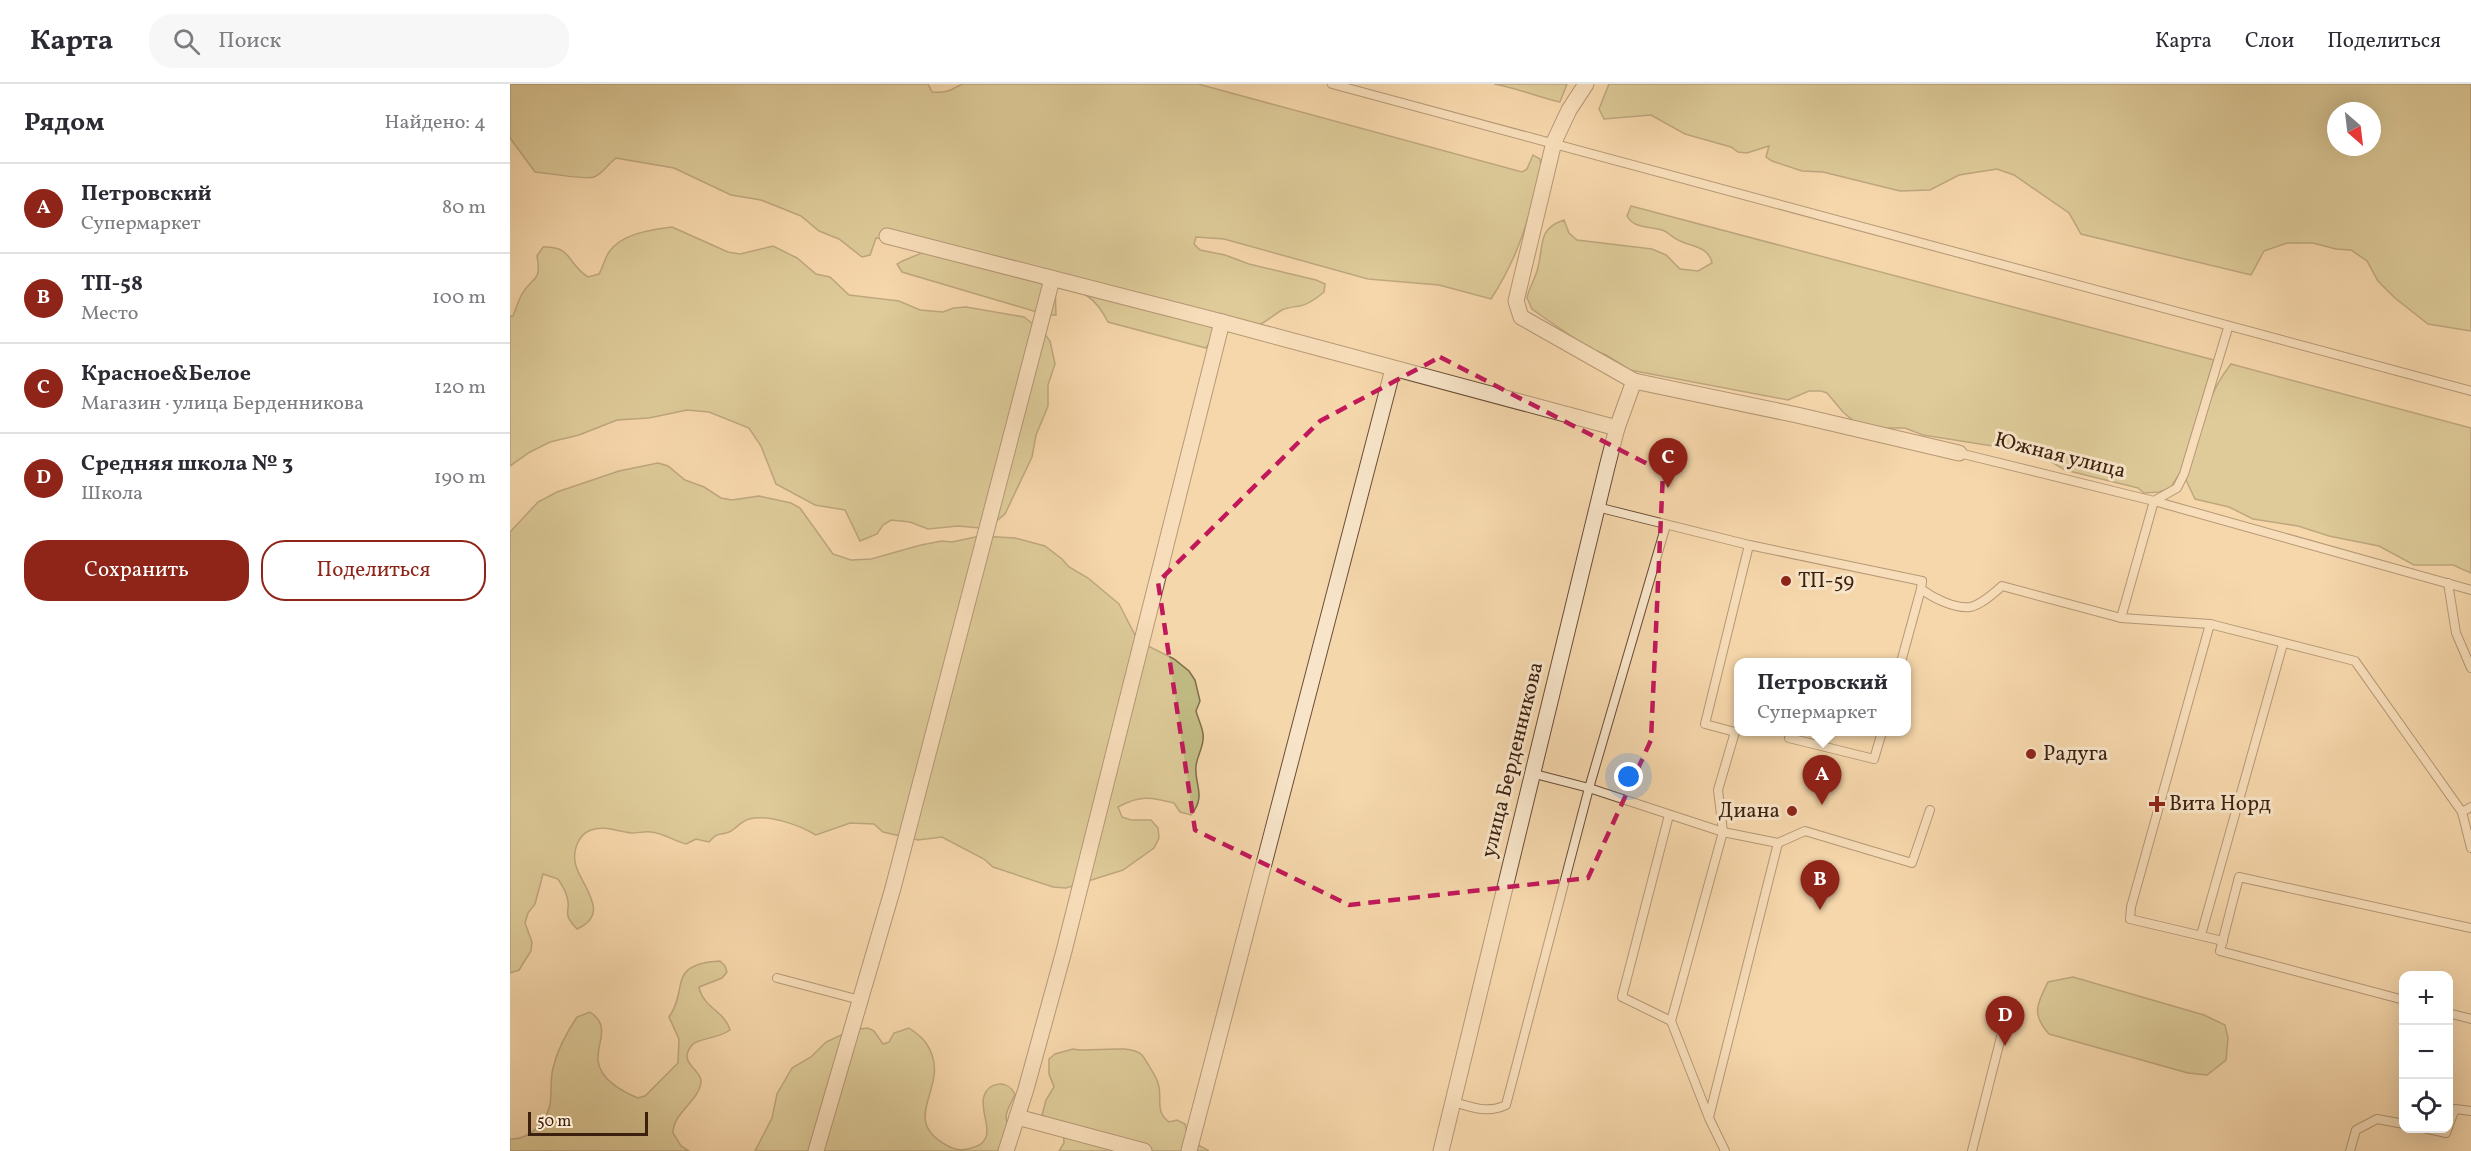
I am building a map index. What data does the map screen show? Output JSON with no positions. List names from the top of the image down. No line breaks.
{"streets":{"street":["Южная улица","улица Берденникова"]},"crossings":[["Южная улица","улица Берденникова"]],"places":{"other":["ТП-59","Радуга","Диана"],"health":["Вита Норд"]},"scale_bar":"50 m","north":"bottom right","page":{"header":"Карта","search":"Поиск","nav":["Карта","Слои","Поделиться"],"heading":["Рядом","Найдено: 4"],"list":[{"mark":"A","name":"Петровский","note":"Супермаркет","value":"80 m"},{"mark":"B","name":"ТП-58","note":"Место","value":"100 m"},{"mark":"C","name":"Красное&Белое","note":"Магазин · улица Берденникова","value":"120 m"},{"mark":"D","name":"Средняя школа № 3","note":"Школа","value":"190 m"}],"pins":["C","A","B","D"],"buttons":["Сохранить","Поделиться"],"popup":["Петровский","Супермаркет"],"map_buttons":["+","−"],"scale":"50 m"}}
